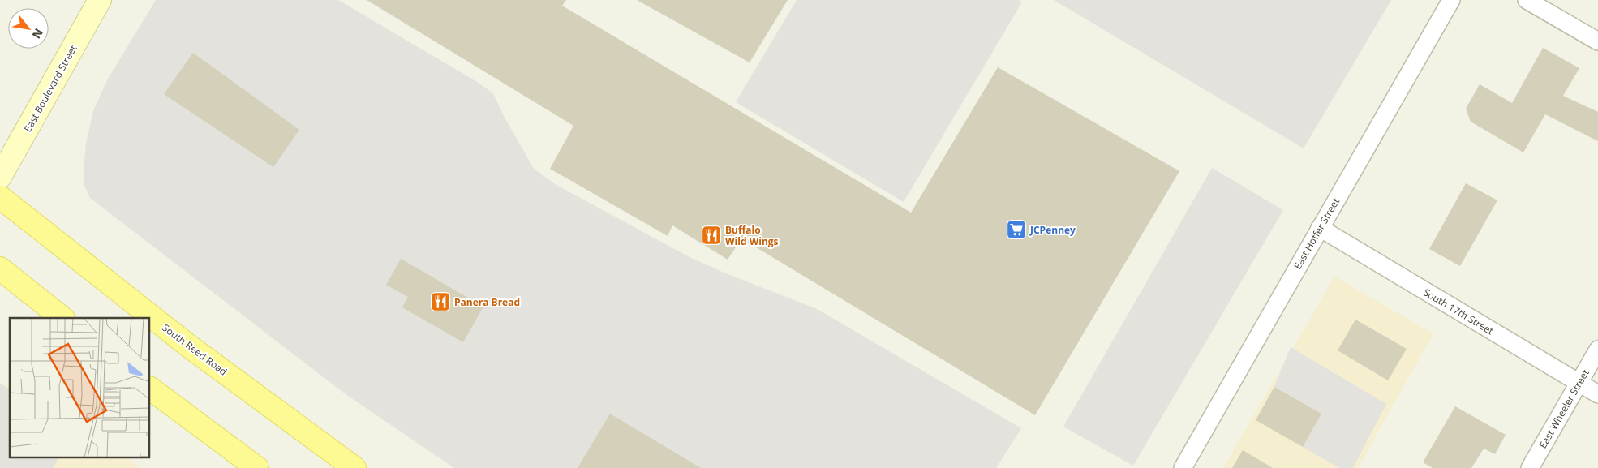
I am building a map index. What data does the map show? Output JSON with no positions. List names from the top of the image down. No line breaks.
{"streets":{"main road":["East Boulevard Street","South Reed Road"],"street":["East Hoffer Street","South 17th Street","East Wheeler Street"]},"crossings":[["East Hoffer Street","South 17th Street"],["South 17th Street","East Wheeler Street"]],"places":{"supermarket":["JCPenney"],"restaurant":["Buffalo Wild Wings","Panera Bread"]},"north":"bottom right"}
